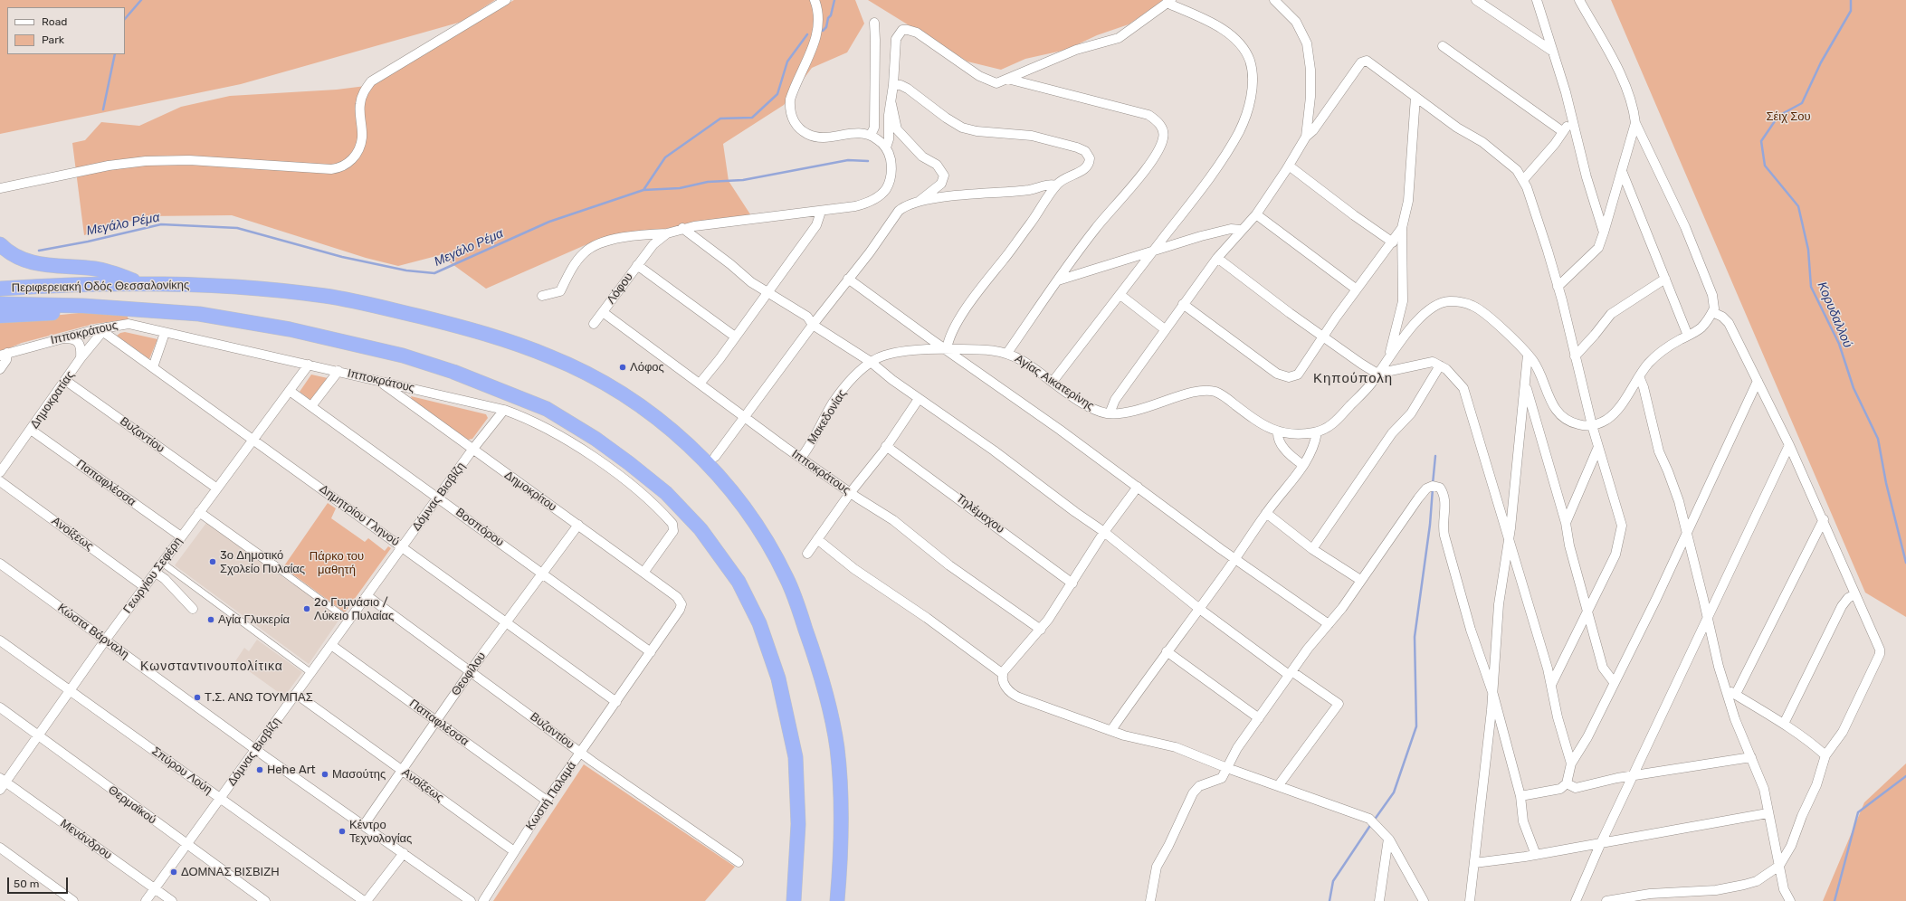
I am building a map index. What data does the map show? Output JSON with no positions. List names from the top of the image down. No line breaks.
{"streets":{"highway":["Περιφερειακή Οδός Θεσσαλονίκης"],"street":["Λόφου","Ιπποκράτους","Αγίας Αικατερίνης","Δημοκρατίας","Μακεδονίας","Βυζαντίου","Παπαφλέσσα","Δημοκρίτου","Δόμνας Βισβίζη","Τηλέμαχου","Δημητρίου Γληνού","Βοσπόρου","Ανοίξεως","Γεωργίου Σεφέρη","Κώστα Βάρναλη","Θεοφίλου","Σπύρου Λούη","Κωστή Παλαμά","Θερμαϊκού","Μενάνδρου"]},"crossings":[["Λόφου","Ιπποκράτους"],["Ιπποκράτους","Δημοκρατίας"],["Ιπποκράτους","Μακεδονίας"],["Ιπποκράτους","Δημοκρίτου"],["Ιπποκράτους","Δόμνας Βισβίζη"],["Ιπποκράτους","Δημητρίου Γληνού"],["Ιπποκράτους","Γεωργίου Σεφέρη"],["Αγίας Αικατερίνης","Μακεδονίας"],["Δημοκρατίας","Βυζαντίου"],["Δημοκρατίας","Παπαφλέσσα"],["Δημοκρατίας","Δημητρίου Γληνού"],["Βυζαντίου","Δόμνας Βισβίζη"],["Βυζαντίου","Γεωργίου Σεφέρη"],["Βυζαντίου","Θεοφίλου"],["Βυζαντίου","Κωστή Παλαμά"],["Παπαφλέσσα","Δόμνας Βισβίζη"],["Παπαφλέσσα","Γεωργίου Σεφέρη"],["Παπαφλέσσα","Θεοφίλου"],["Παπαφλέσσα","Κωστή Παλαμά"],["Δημοκρίτου","Δόμνας Βισβίζη"],["Δημοκρίτου","Θεοφίλου"],["Δημοκρίτου","Κωστή Παλαμά"],["Δόμνας Βισβίζη","Δημητρίου Γληνού"],["Δόμνας Βισβίζη","Βοσπόρου"],["Δόμνας Βισβίζη","Ανοίξεως"],["Δόμνας Βισβίζη","Κώστα Βάρναλη"],["Δόμνας Βισβίζη","Σπύρου Λούη"],["Δόμνας Βισβίζη","Θερμαϊκού"],["Δόμνας Βισβίζη","Μενάνδρου"],["Δημητρίου Γληνού","Γεωργίου Σεφέρη"],["Δημητρίου Γληνού","Θεοφίλου"],["Δημητρίου Γληνού","Κωστή Παλαμά"],["Βοσπόρου","Γεωργίου Σεφέρη"],["Βοσπόρου","Θεοφίλου"],["Βοσπόρου","Κωστή Παλαμά"],["Ανοίξεως","Γεωργίου Σεφέρη"],["Ανοίξεως","Θεοφίλου"],["Ανοίξεως","Κωστή Παλαμά"],["Γεωργίου Σεφέρη","Κώστα Βάρναλη"],["Γεωργίου Σεφέρη","Σπύρου Λούη"],["Γεωργίου Σεφέρη","Θερμαϊκού"],["Γεωργίου Σεφέρη","Μενάνδρου"],["Κώστα Βάρναλη","Θεοφίλου"]],"districts":["Κηπούπολη","Κωνσταντινουπολίτικα"],"water":["Μεγάλο Ρέμα","Κορυδαλλού"],"parks":["Σέιχ Σου","Πάρκο του μαθητή"],"places":["Λόφος","3ο Δημοτικό Σχολείο Πυλαίας","2o Γυμνάσιο / Λύκειο Πυλαίας","Αγία Γλυκερία","Τ.Σ. ΑΝΩ ΤΟΥΜΠΑΣ","Hehe Art","Μασούτης","Κέντρο Τεχνολογίας","ΔΟΜΝΑΣ ΒΙΣΒΙΖΗ"],"legend":["Road","Park"],"scale_bar":"50 m"}
